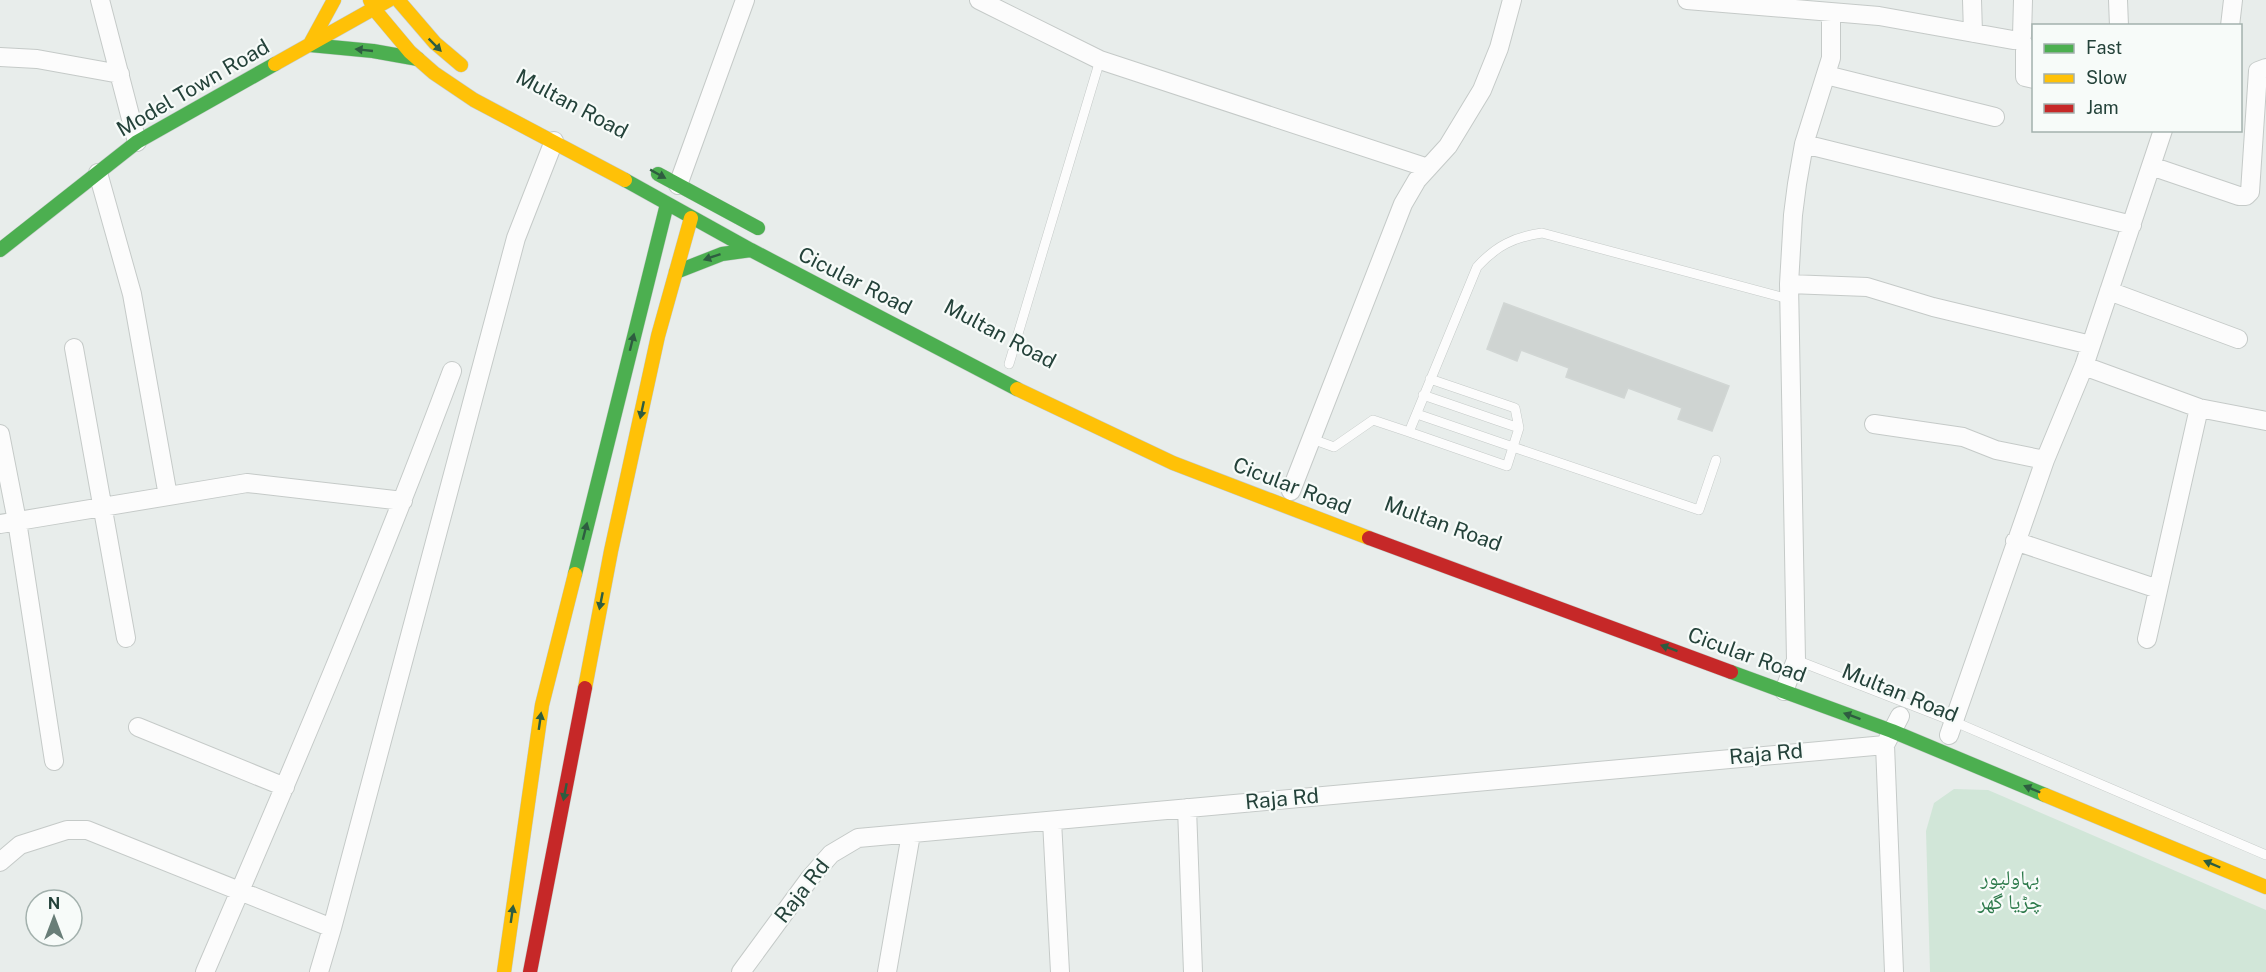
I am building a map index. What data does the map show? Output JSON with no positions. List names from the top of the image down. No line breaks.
{"streets":{"main road":["Model Town Road","Multan Road","Cicular Road"],"street":["Raja Rd"]},"crossings":[["Model Town Road","Cicular Road"],["Multan Road","Cicular Road"],["Multan Road","Raja Rd"],["Cicular Road","Raja Rd"]],"one_way":["Cicular Road"],"parks":["بہاولپور چڑیا گھر"],"legend":["Fast","Slow","Jam"],"north":"top"}
